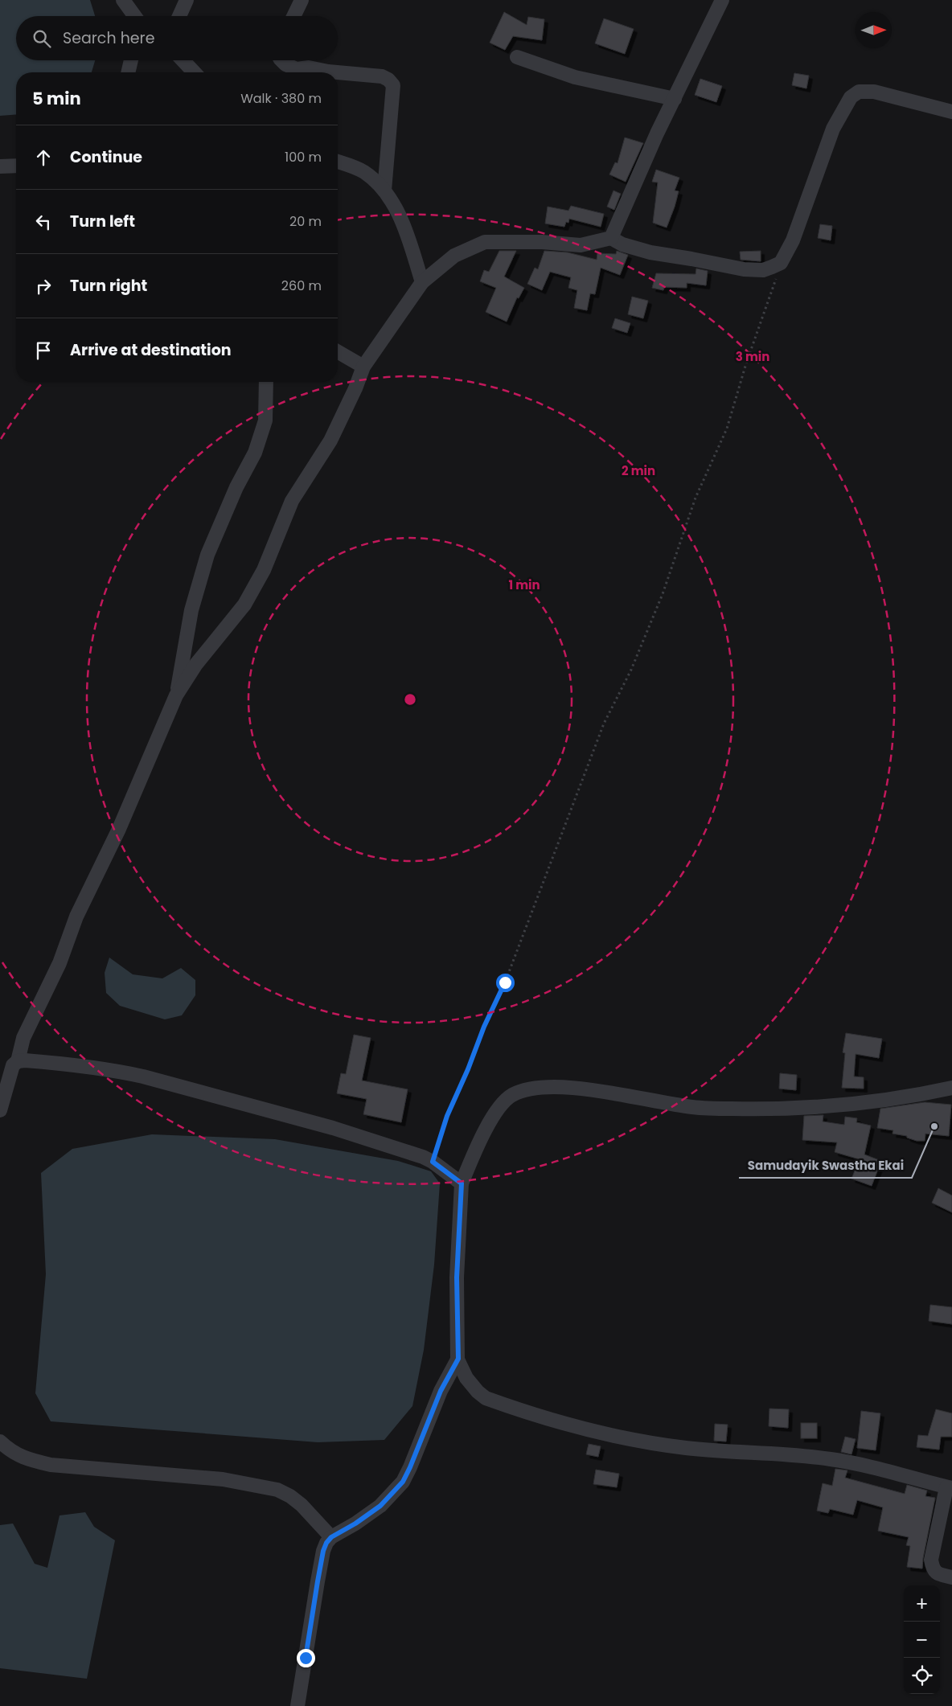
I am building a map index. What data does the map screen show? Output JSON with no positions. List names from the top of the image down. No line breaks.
{"places":["Samudayik Swastha Ekai"],"north":"right","page":{"search":"Search here","heading":["5 min","Walk · 380 m"],"list":[["Continue","100 m"],["Turn left","20 m"],["Turn right","260 m"],"Arrive at destination"],"map_buttons":["+","−"]},"rings":["3 min","2 min","1 min"]}
